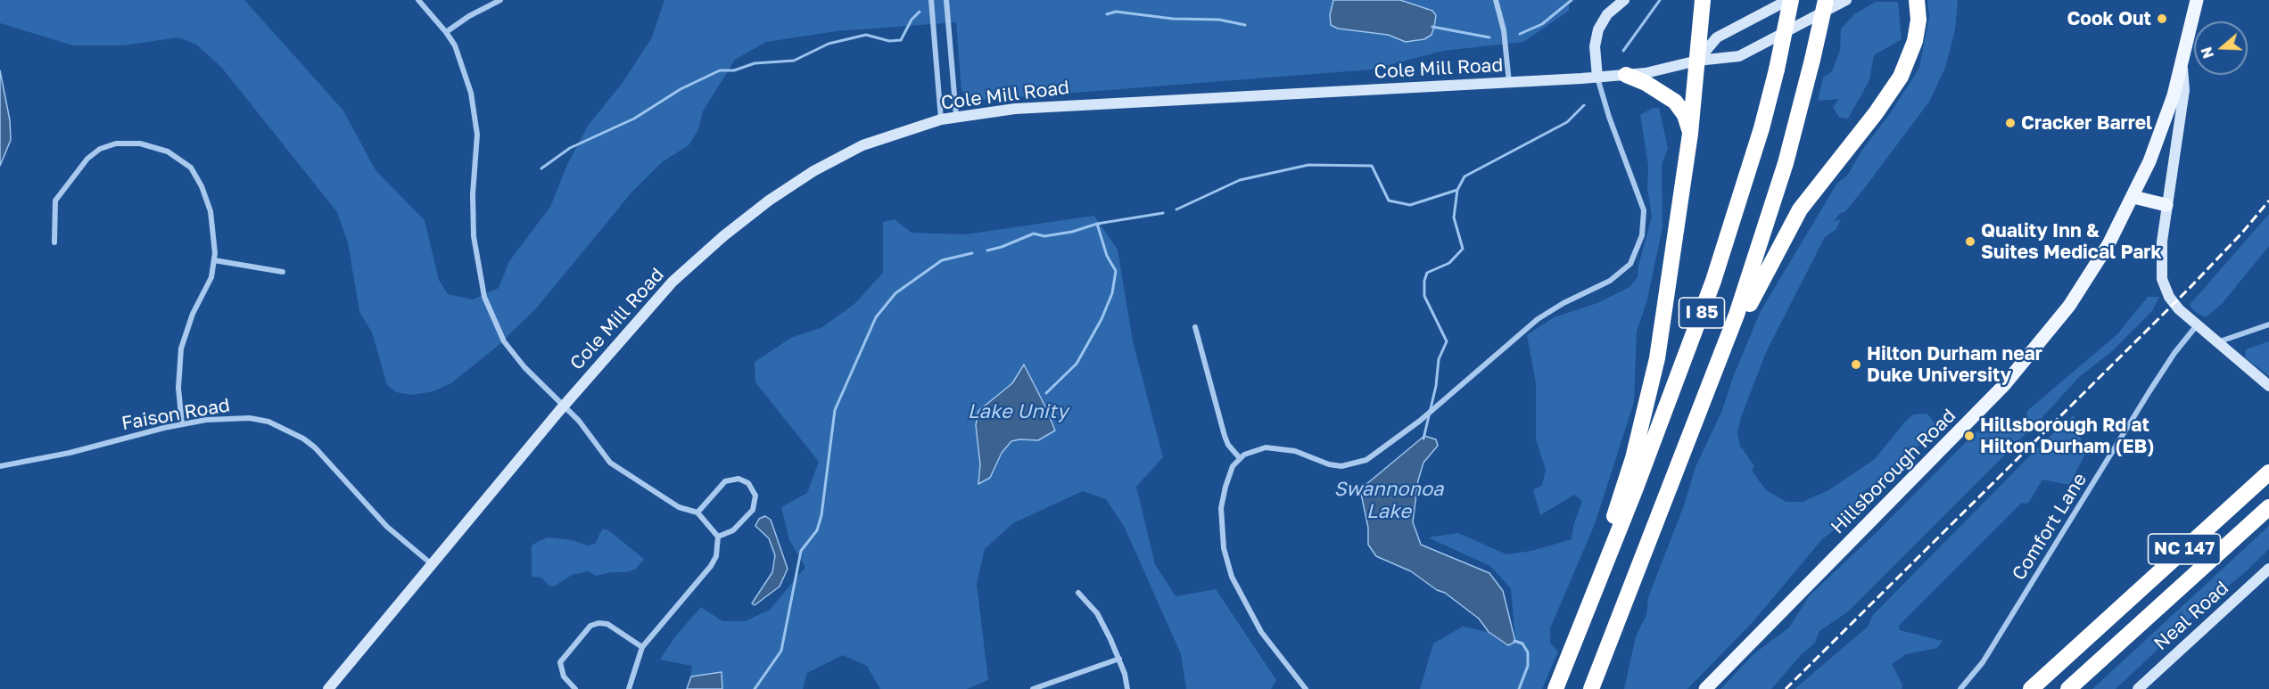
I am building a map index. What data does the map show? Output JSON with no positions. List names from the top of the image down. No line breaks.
{"streets":{"highway":["I 85","NC 147"],"main road":["Hillsborough Road"],"street":["Cole Mill Road","Faison Road","Comfort Lane","Neal Road"]},"crossings":[["Cole Mill Road","Faison Road"]],"water":["Lake Unity","Swannonoa Lake"],"places":["Cook Out","Cracker Barrel","Quality Inn & Suites Medical Park","Hilton Durham near Duke University","Hillsborough Rd at Hilton Durham (EB)"],"north":"left"}
